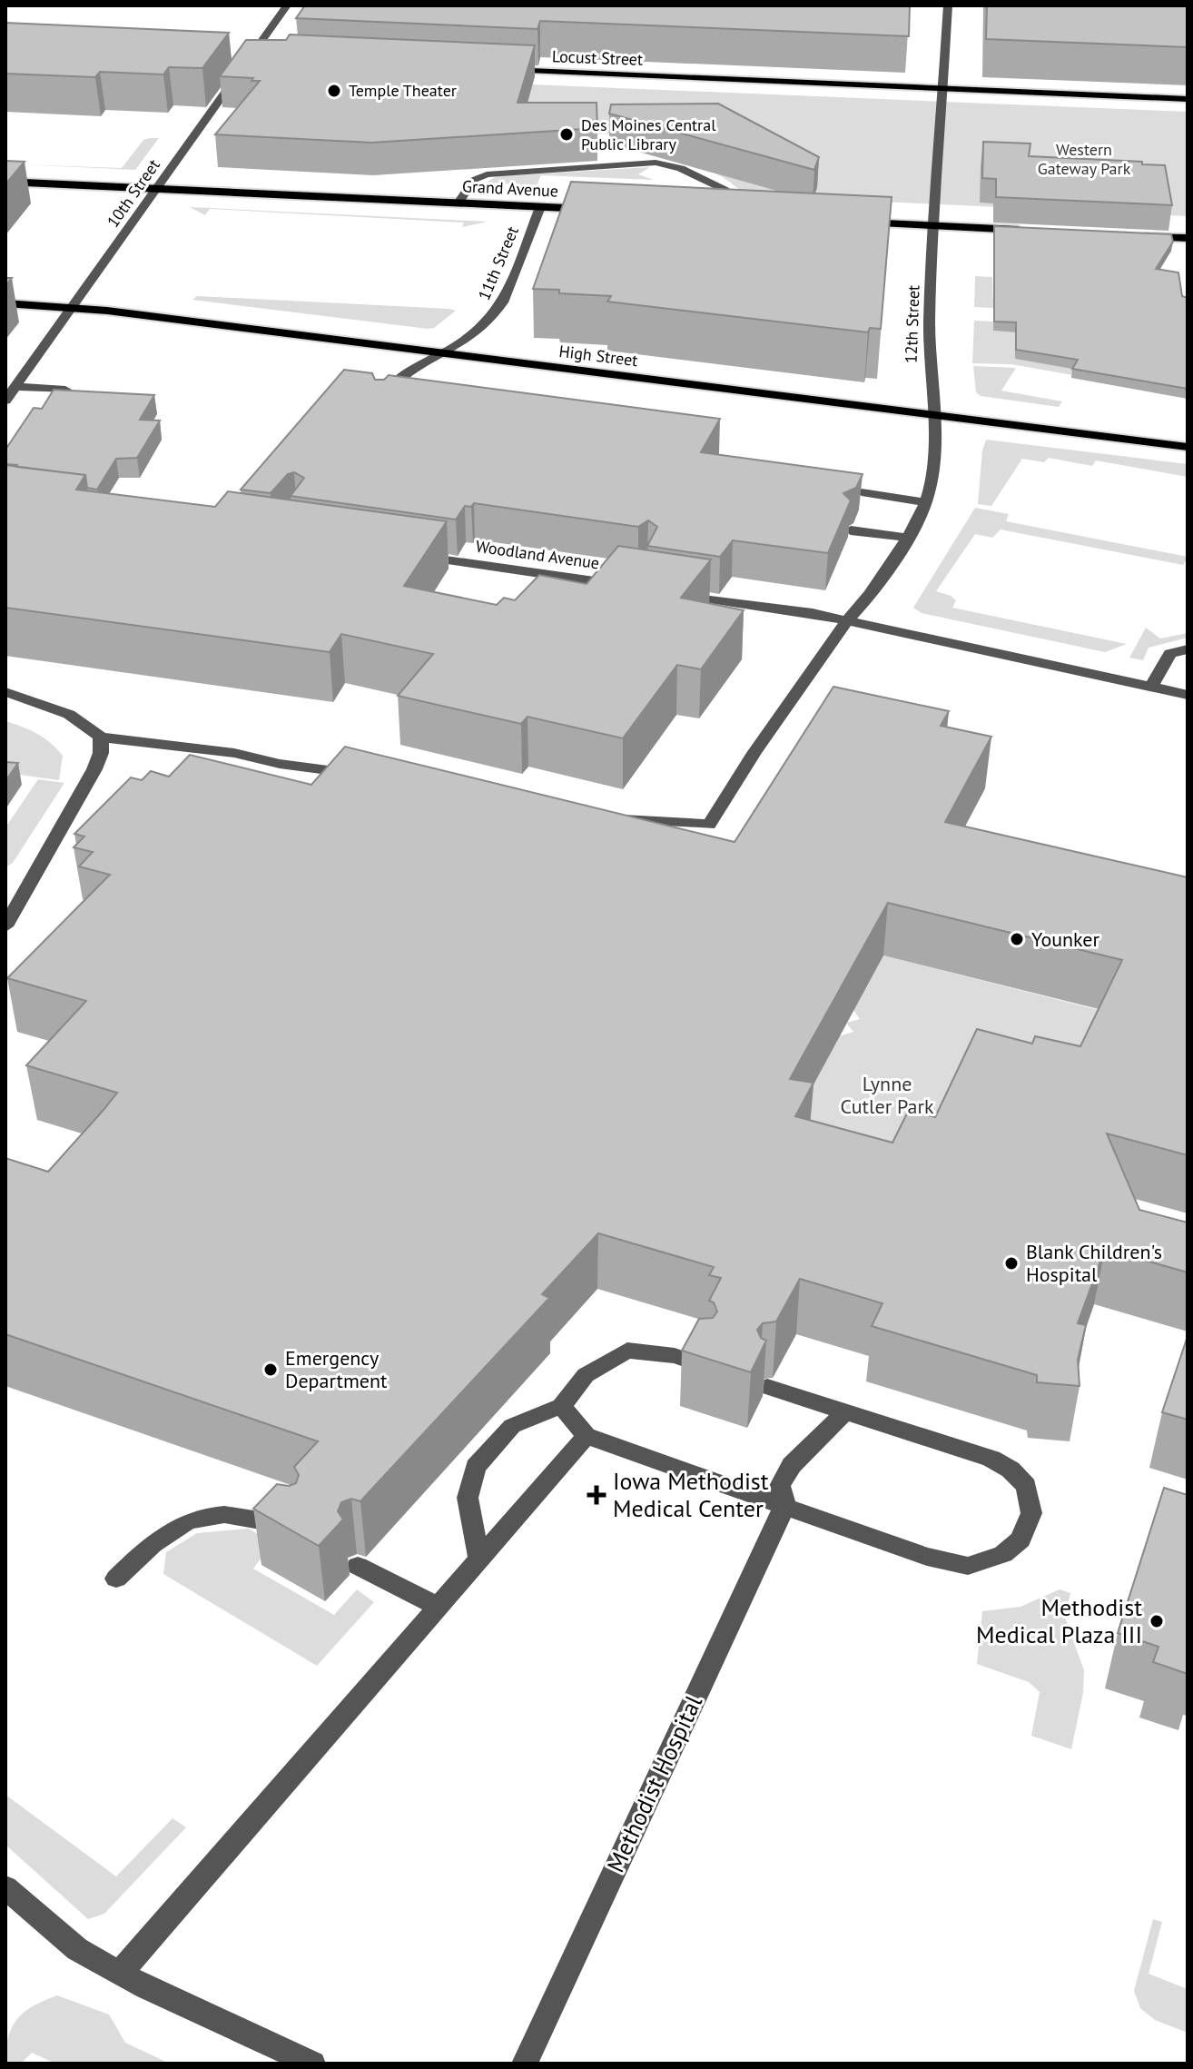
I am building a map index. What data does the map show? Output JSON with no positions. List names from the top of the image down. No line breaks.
{"streets":{"main road":["Locust Street","Grand Avenue","High Street"],"street":["10th Street","11th Street","12th Street","Woodland Avenue","Methodist Hospital"]},"crossings":[["Locust Street","12th Street"],["Grand Avenue","10th Street"],["Grand Avenue","11th Street"],["10th Street","High Street"],["11th Street","High Street"],["12th Street","High Street"]],"parks":["Western Gateway Park","Lynne Cutler Park"],"places":{"other":["Temple Theater","Des Moines Central Public Library","Younker","Blank Children's Hospital","Emergency Department","Methodist Medical Plaza III"],"health":["Iowa Methodist Medical Center"]}}
